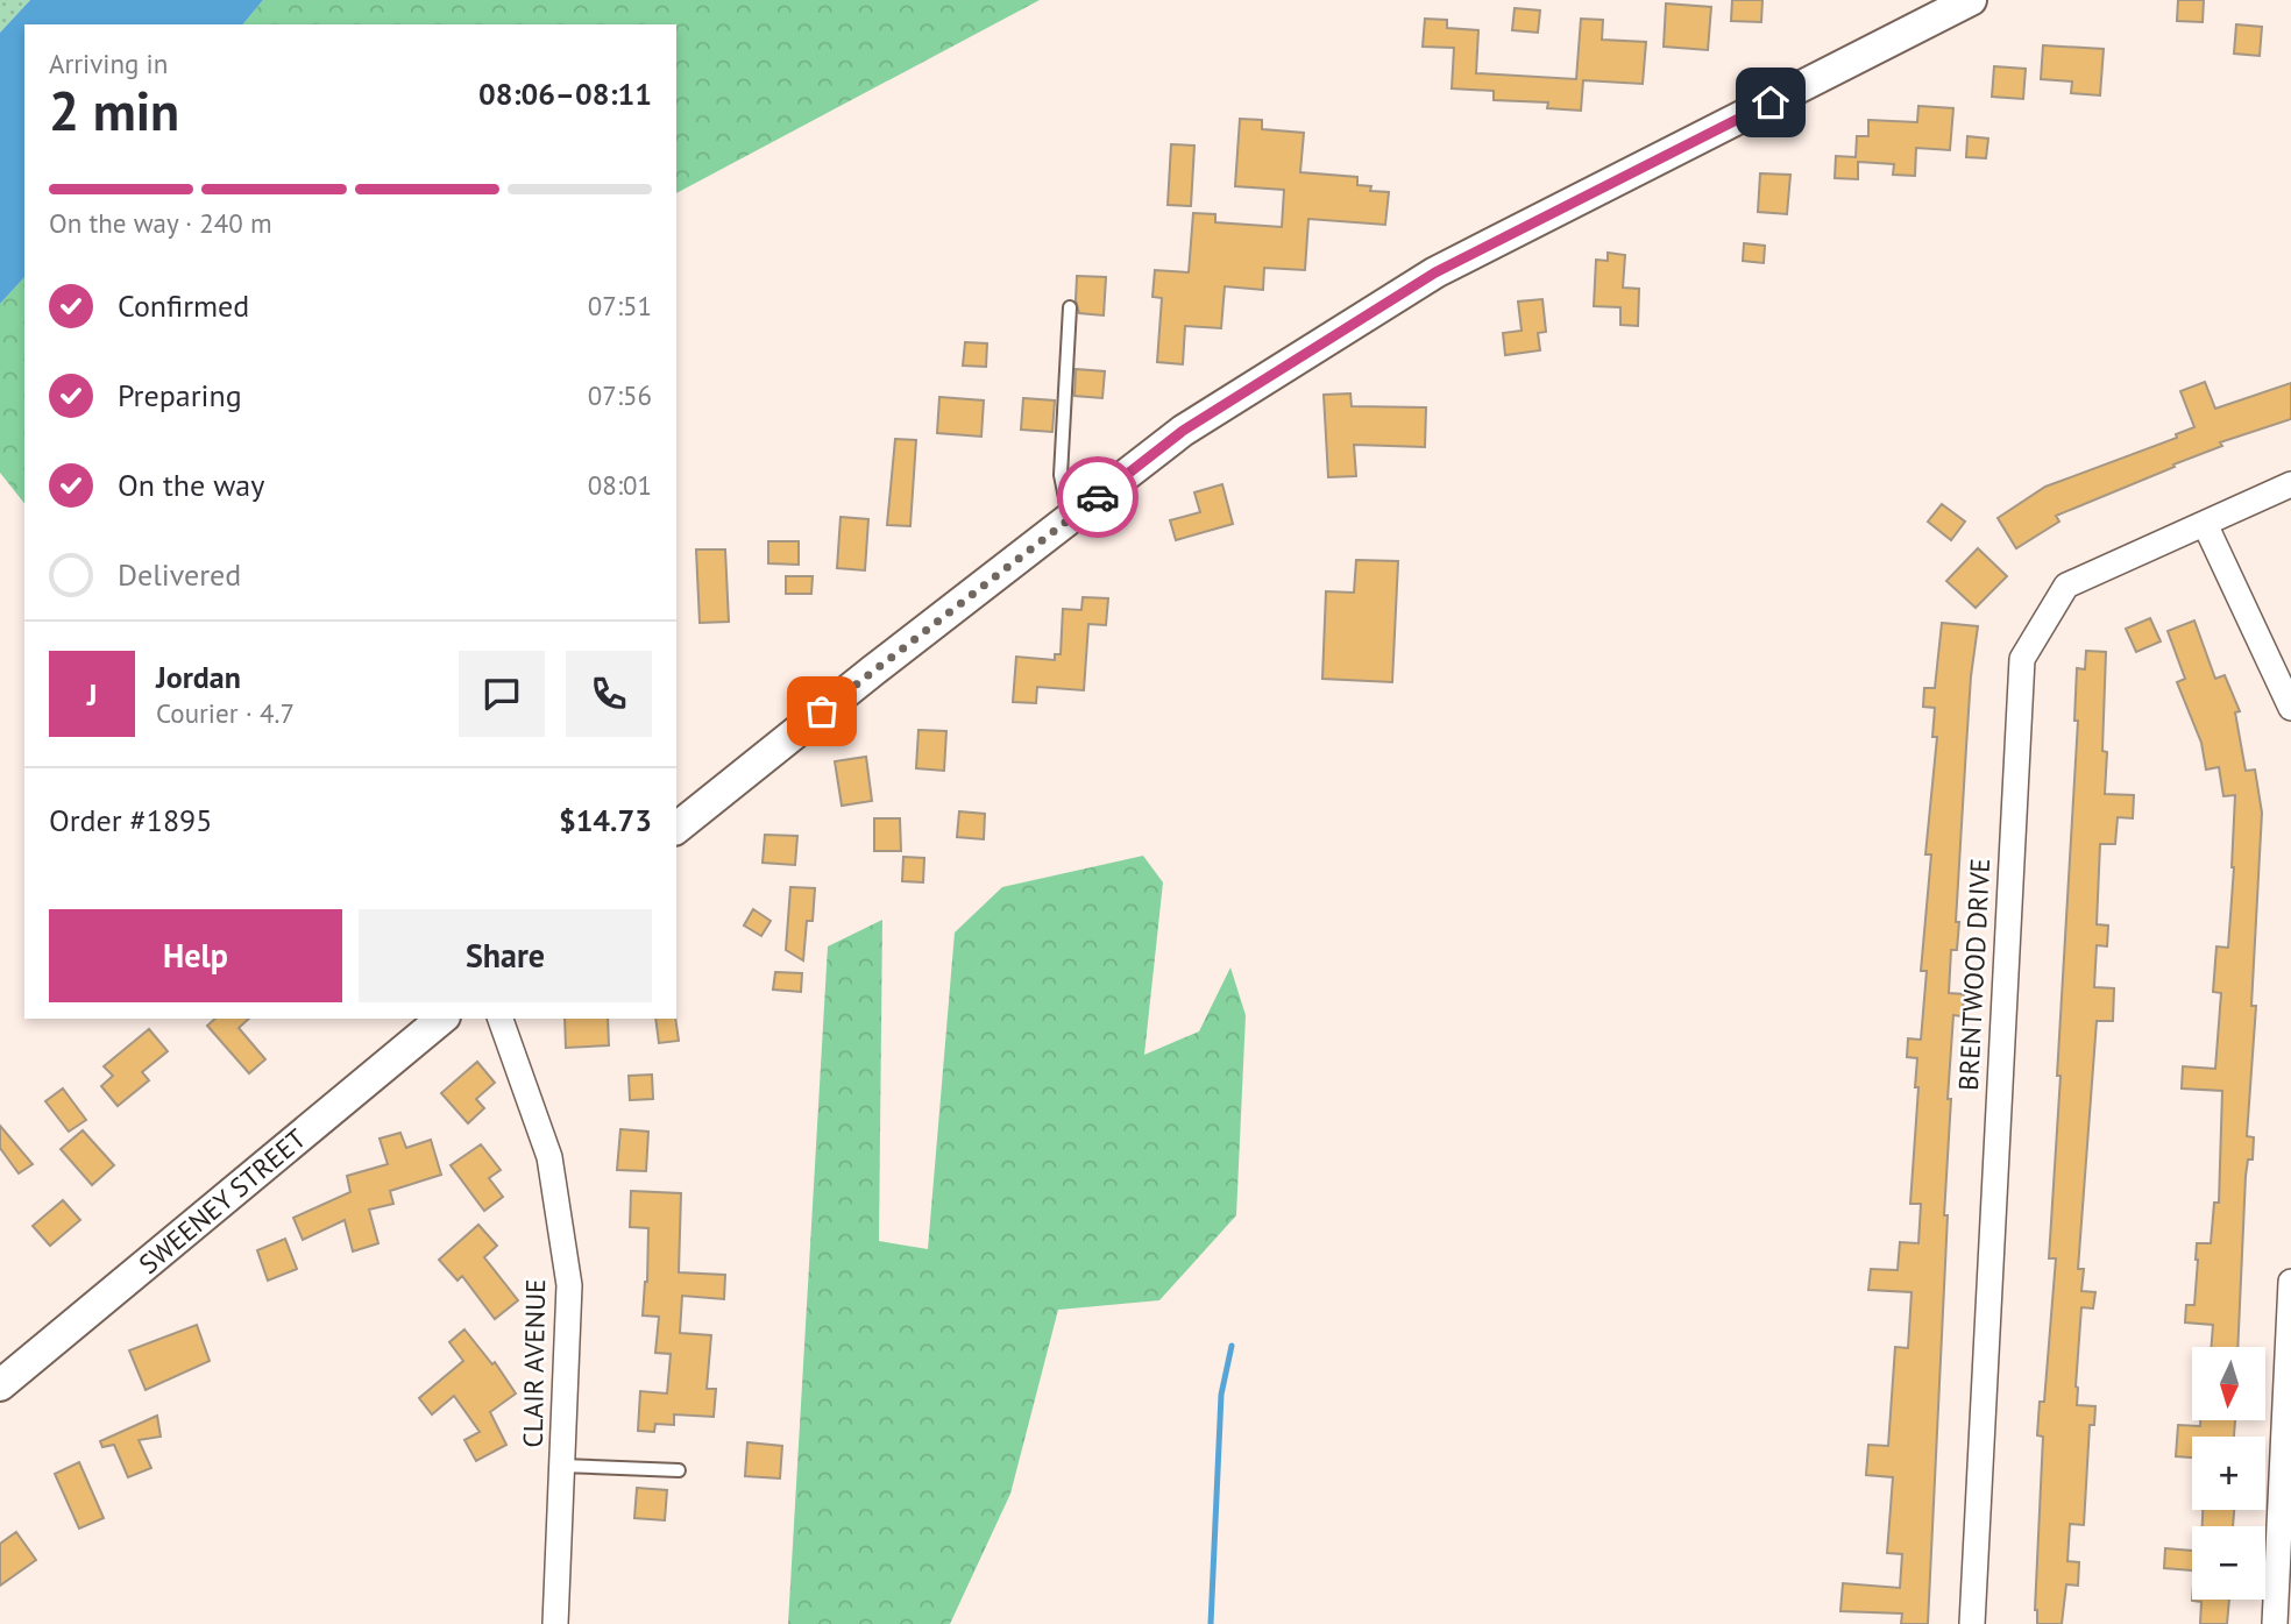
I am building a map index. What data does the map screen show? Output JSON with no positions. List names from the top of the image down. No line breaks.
{"streets":{"street":["BRENTWOOD DRIVE","SWEENEY STREET","CLAIR AVENUE"]},"north":"bottom","page":{"heading":["2 min","Arriving in","08:06–08:11"],"panel":["Jordan","Courier · 4.7","Order #1895","$14.73"],"bar":"On the way · 240 m","list":[["Confirmed","07:51"],["Preparing","07:56"],["On the way","08:01"],"Delivered"],"round":"J","buttons":["Help","Share"],"map_buttons":["+","−"]}}
